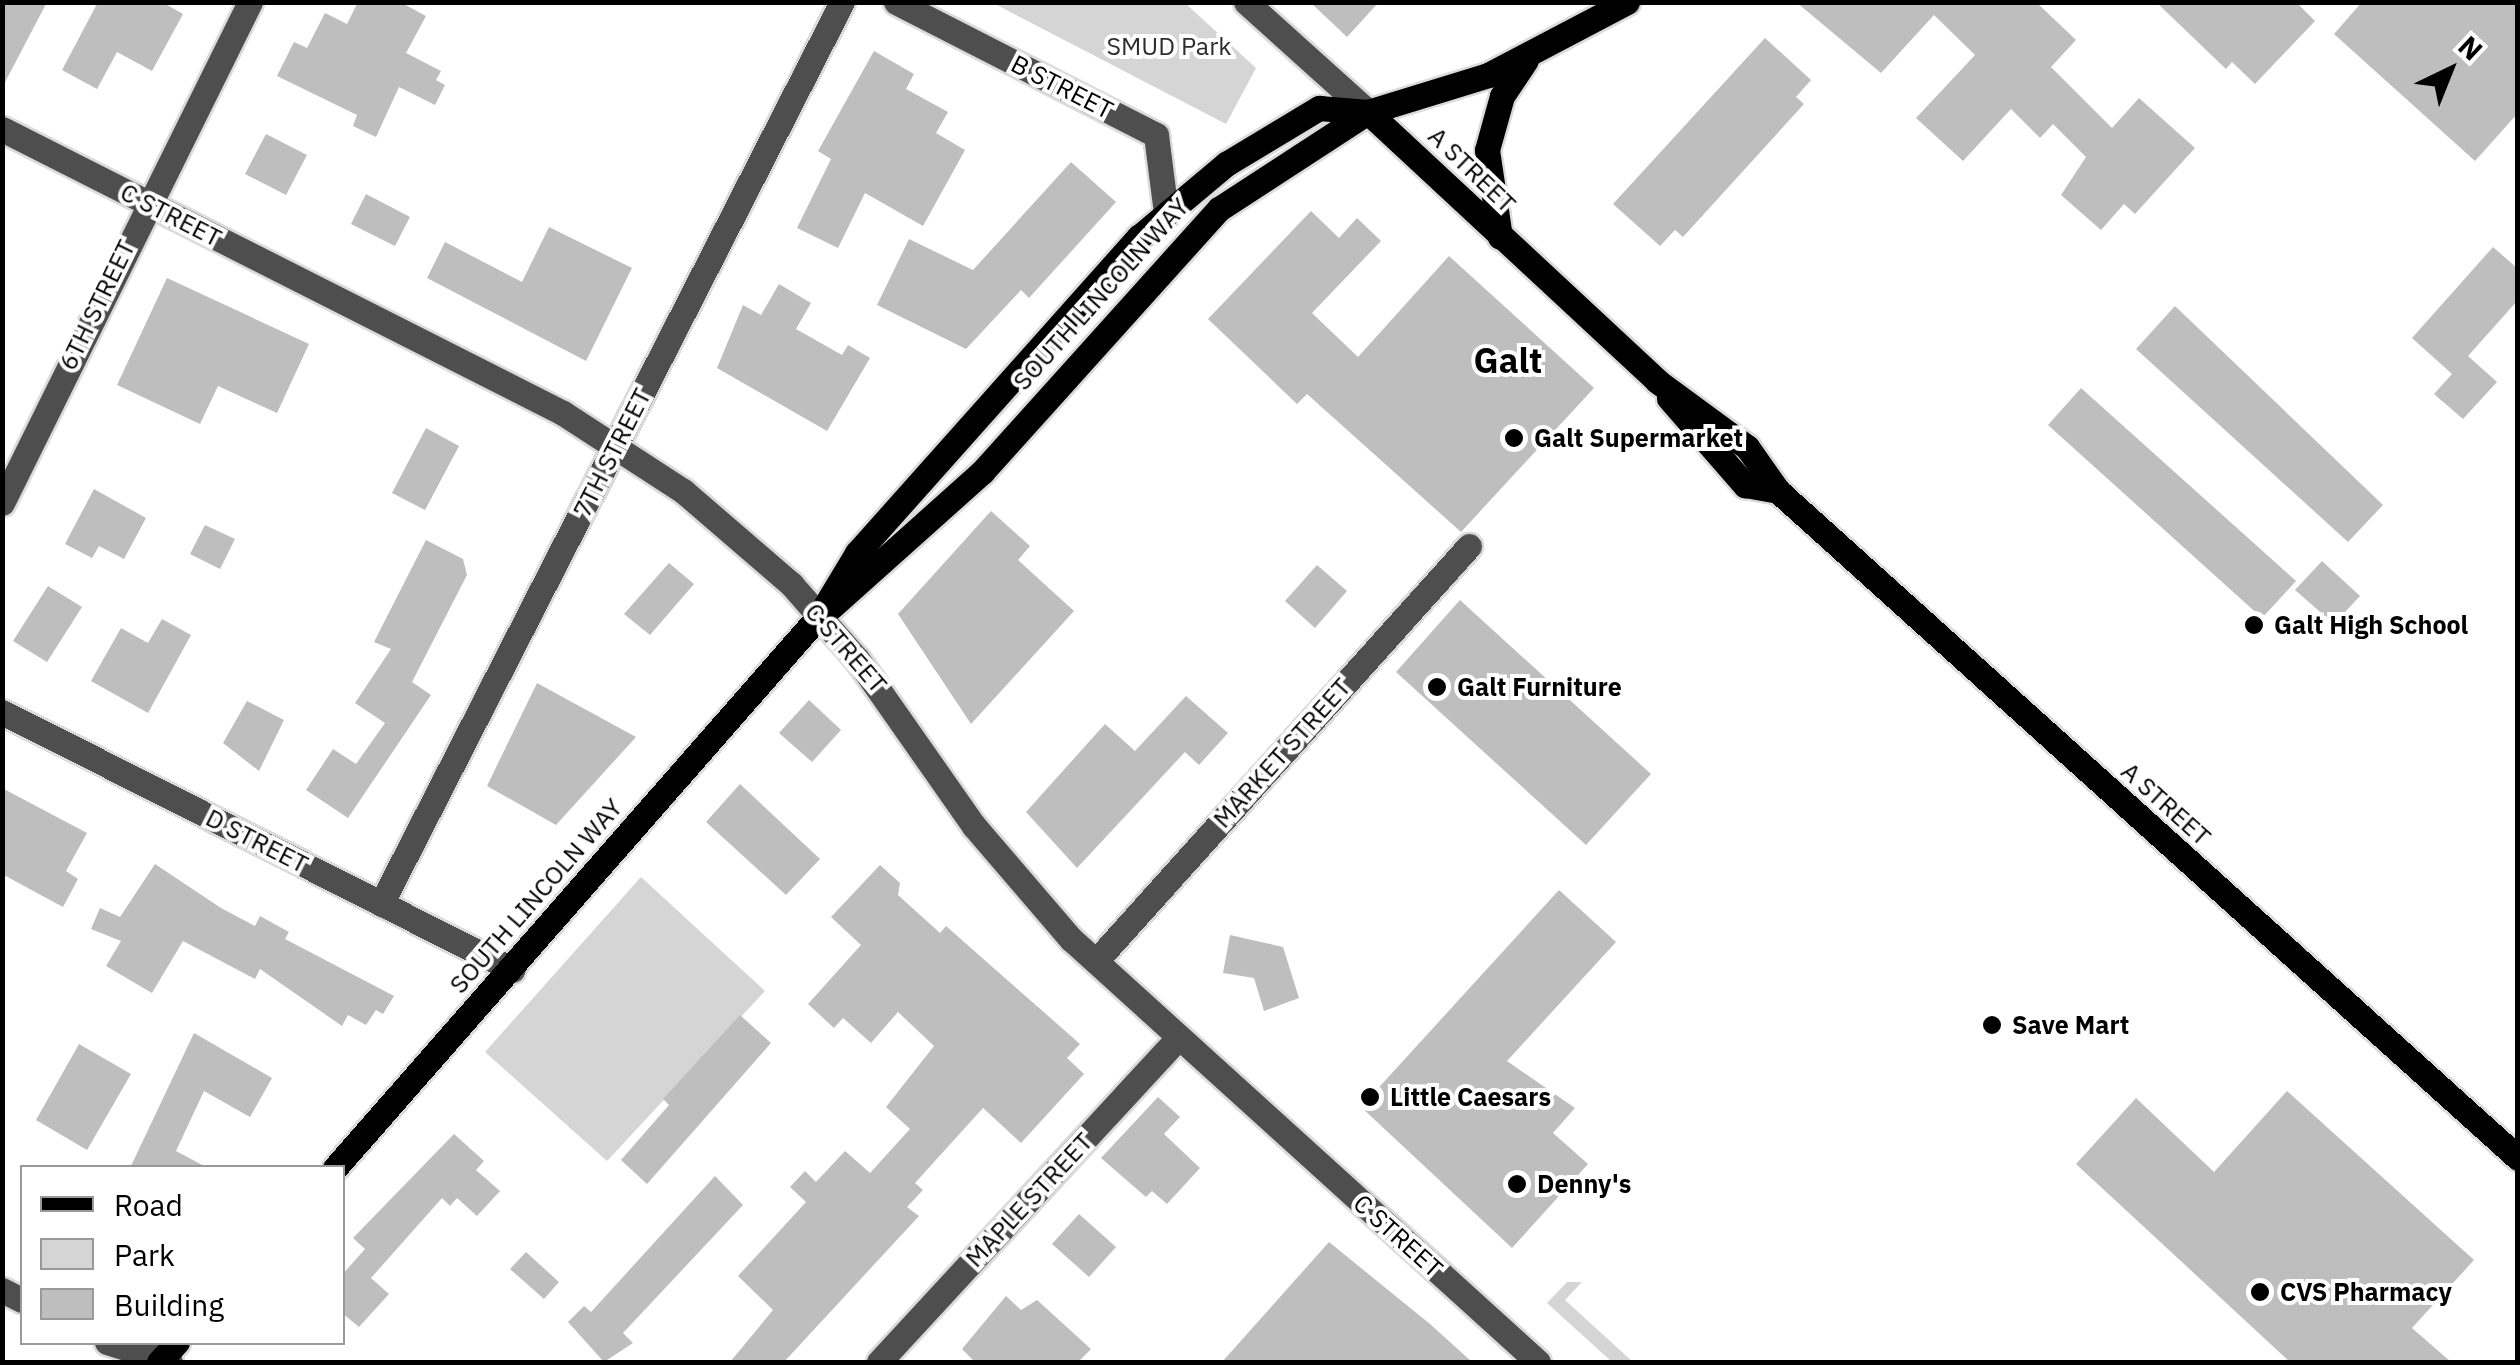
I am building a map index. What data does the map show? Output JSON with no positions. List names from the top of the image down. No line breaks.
{"streets":{"main road":["A STREET","SOUTH LINCOLN WAY"],"street":["B STREET","C STREET","6TH STREET","7TH STREET","MARKET STREET","D STREET","MAPLE STREET"]},"crossings":[["B STREET","SOUTH LINCOLN WAY"],["A STREET","SOUTH LINCOLN WAY"],["C STREET","SOUTH LINCOLN WAY"],["C STREET","6TH STREET"],["C STREET","7TH STREET"],["C STREET","MARKET STREET"],["C STREET","MAPLE STREET"],["SOUTH LINCOLN WAY","D STREET"],["7TH STREET","D STREET"]],"districts":["Galt"],"parks":["SMUD Park"],"places":["Galt Supermarket","Galt High School","Galt Furniture","Save Mart","Little Caesars","Denny's","CVS Pharmacy"],"legend":["Road","Park","Building"],"north":"top right"}
